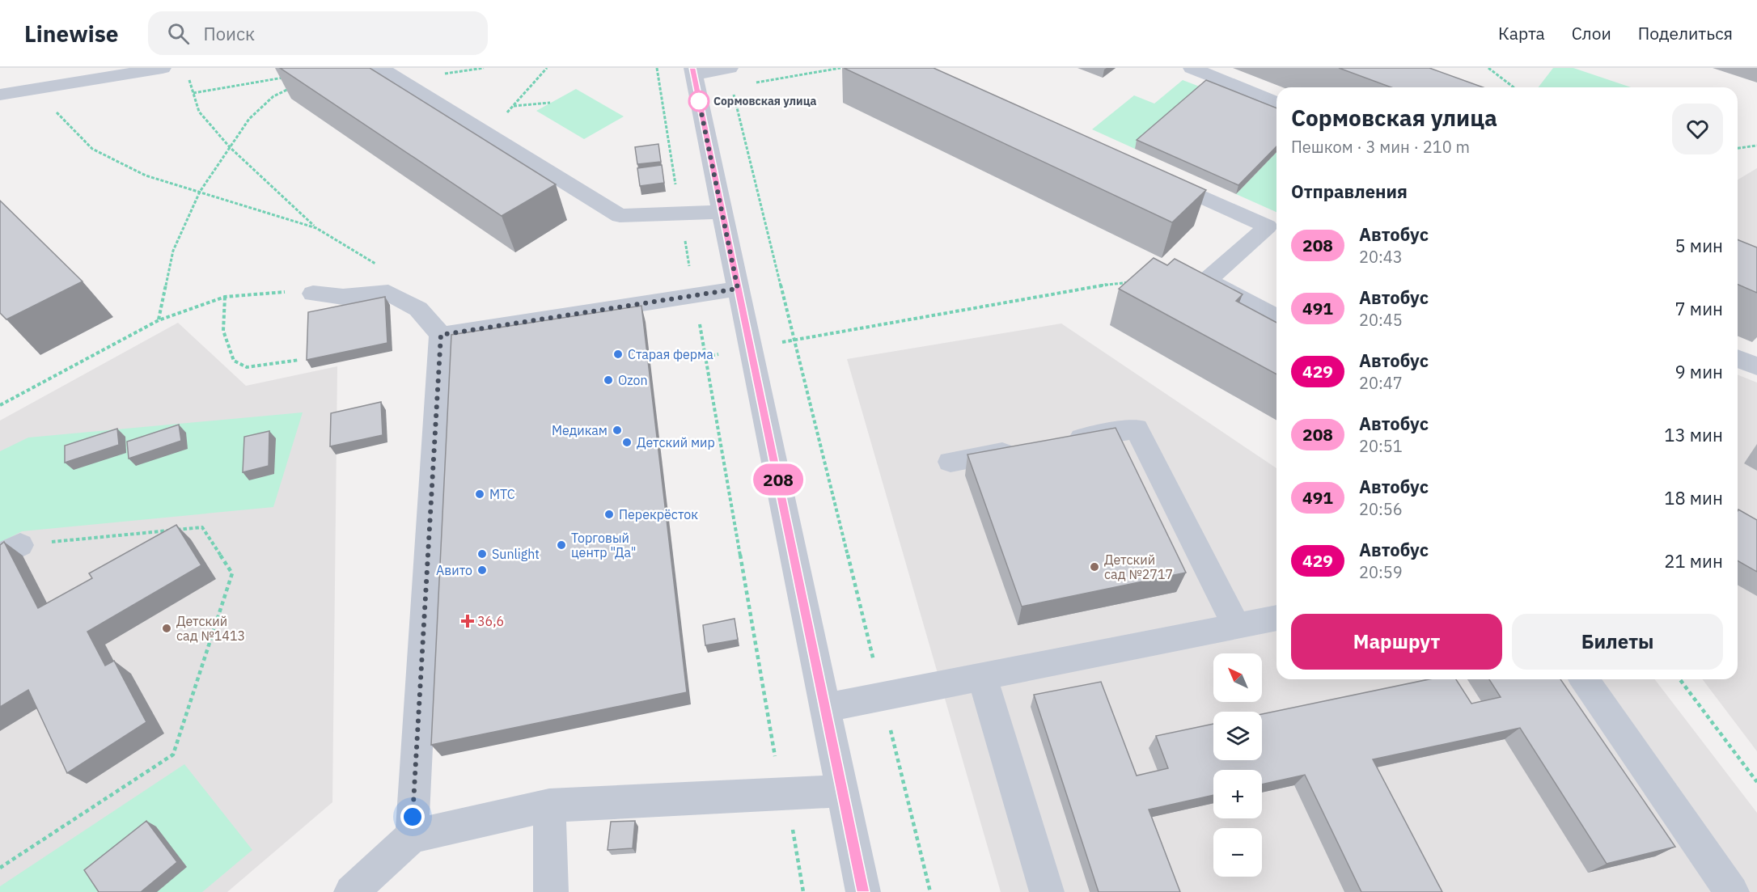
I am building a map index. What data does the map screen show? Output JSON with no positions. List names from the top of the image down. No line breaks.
{"places":{"other":["Сормовская улица","Старая ферма","Ozon","Медикам","Детский мир","МТС","Перекрёсток","Торговый центр \"Да\"","Sunlight","Детский сад №2717","Авито","Детский сад №1413"],"health":["36,6"]},"lines":["bus line 208"],"north":"top left","page":{"header":"Linewise","search":"Поиск","nav":["Карта","Слои","Поделиться"],"on_map":"208","heading":[["Сормовская улица","Пешком · 3 мин · 210 m"],"Отправления"],"list":[{"mark":"208","name":"Автобус","note":"20:43","value":"5 мин"},{"mark":"491","name":"Автобус","note":"20:45","value":"7 мин"},{"mark":"429","name":"Автобус","note":"20:47","value":"9 мин"},{"mark":"208","name":"Автобус","note":"20:51","value":"13 мин"},{"mark":"491","name":"Автобус","note":"20:56","value":"18 мин"},{"mark":"429","name":"Автобус","note":"20:59","value":"21 мин"}],"buttons":["Маршрут","Билеты"],"map_buttons":["+","−"]}}
